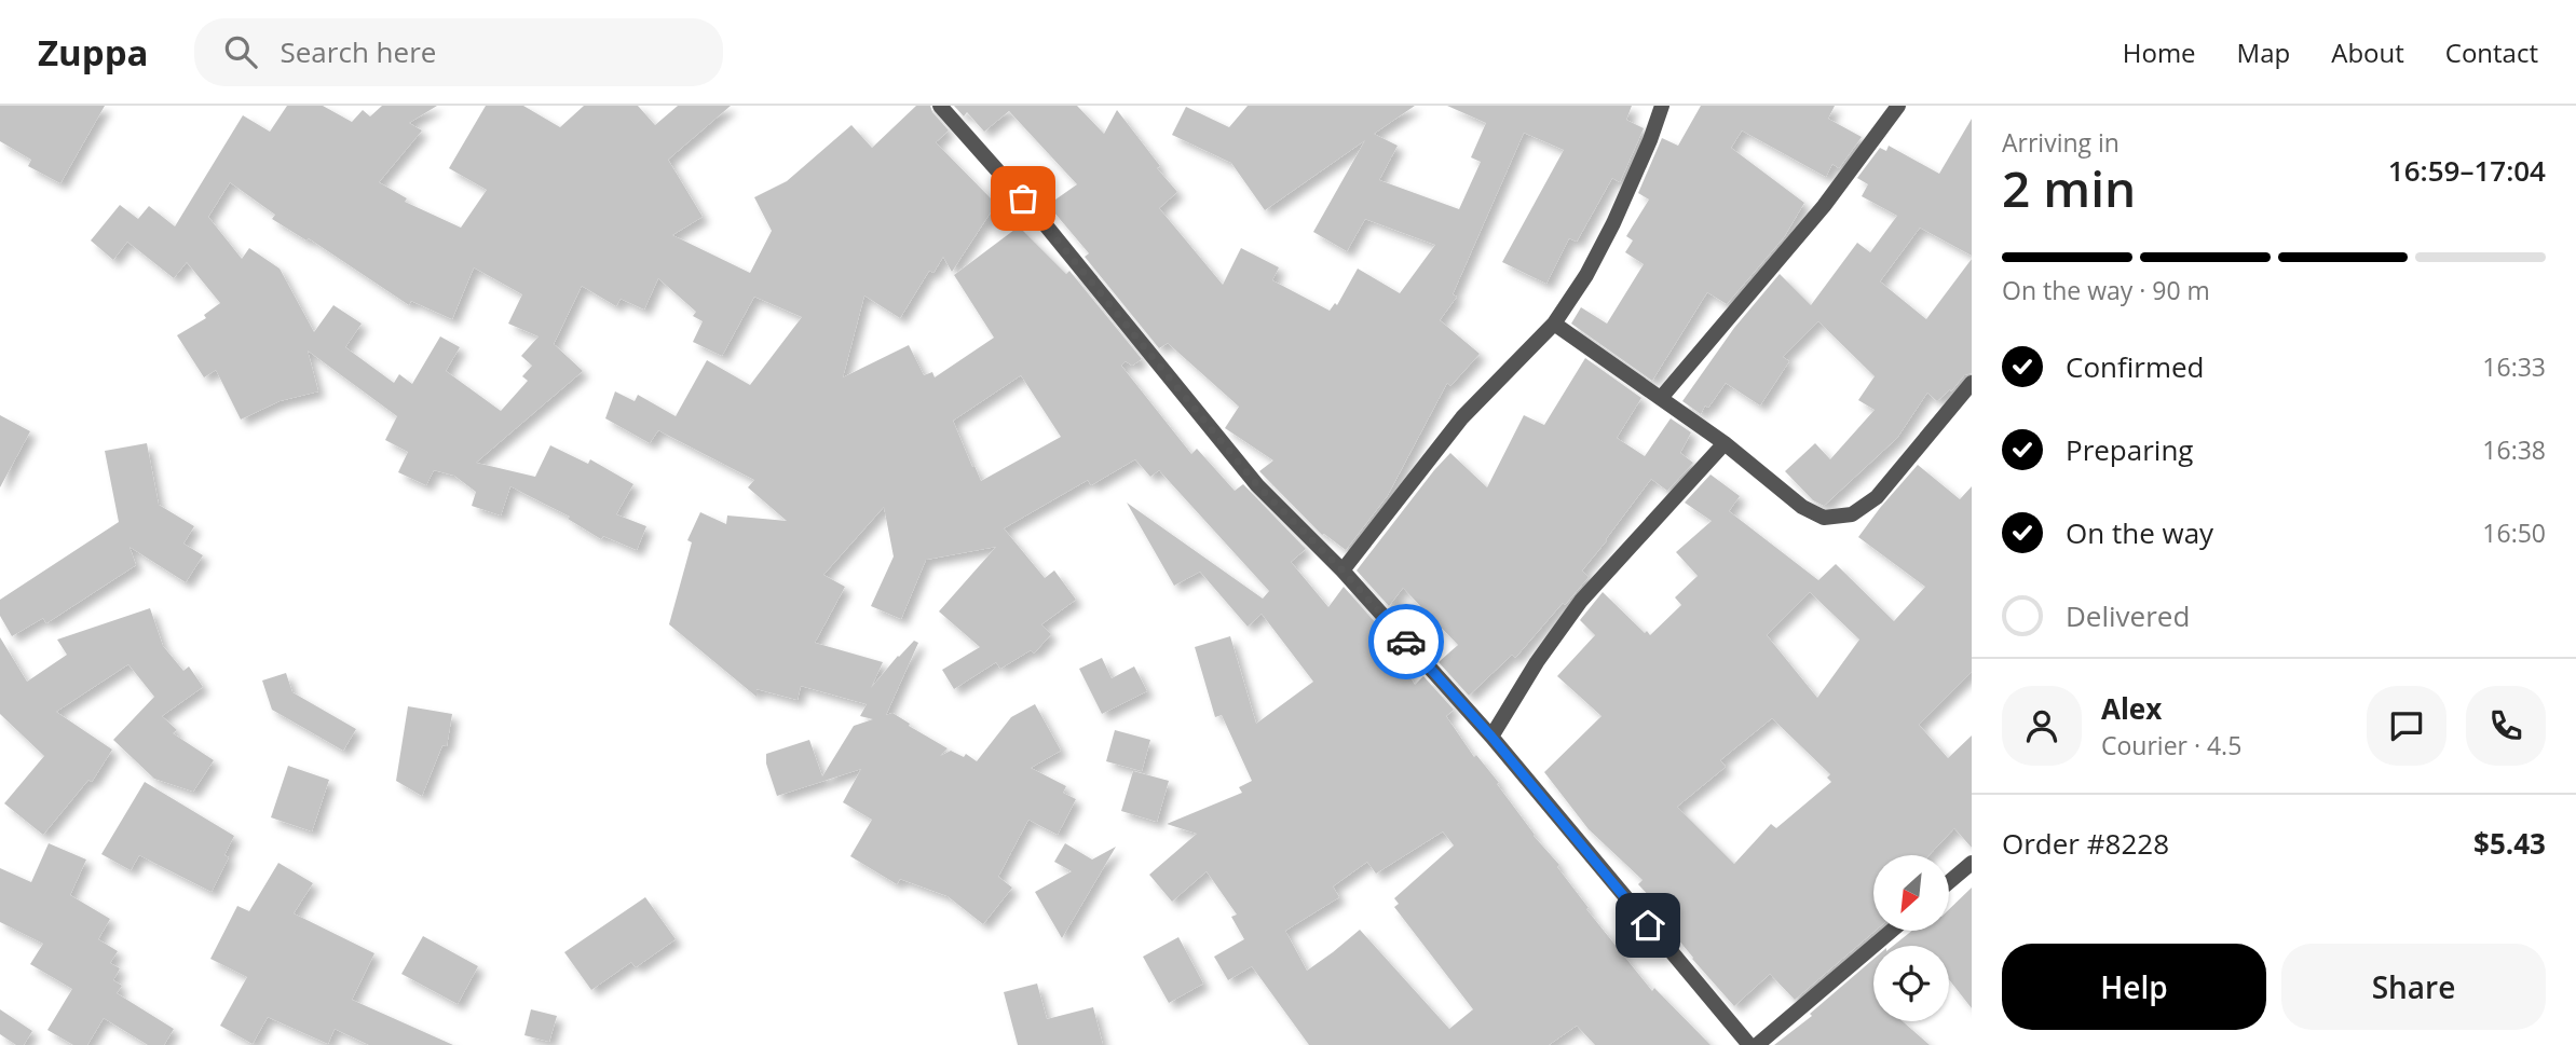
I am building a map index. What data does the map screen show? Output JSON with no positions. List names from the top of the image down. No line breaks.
{"north":"bottom left","page":{"header":"Zuppa","search":"Search here","nav":["Home","Map","About","Contact"],"heading":["2 min","Arriving in","16:59–17:04"],"panel":["Alex","Courier · 4.5","Order #8228","$5.43"],"bar":"On the way · 90 m","list":[["Confirmed","16:33"],["Preparing","16:38"],["On the way","16:50"],"Delivered"],"buttons":["Help","Share"]}}
